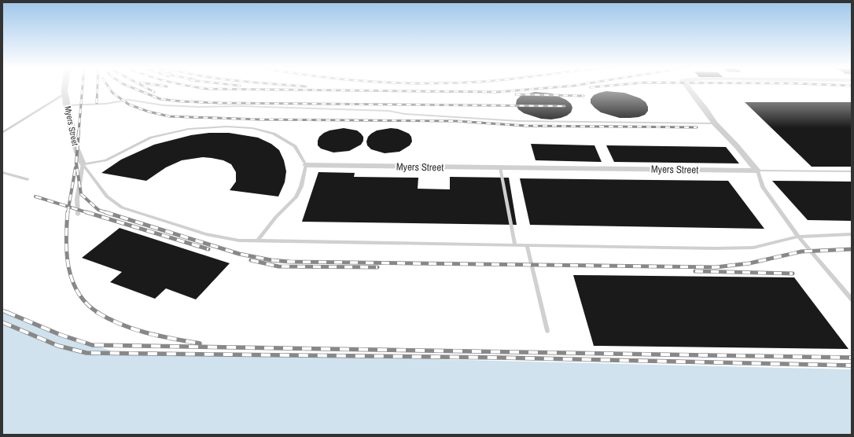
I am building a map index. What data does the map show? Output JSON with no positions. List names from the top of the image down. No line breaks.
{"streets":{"street":["Myers Street"]}}
